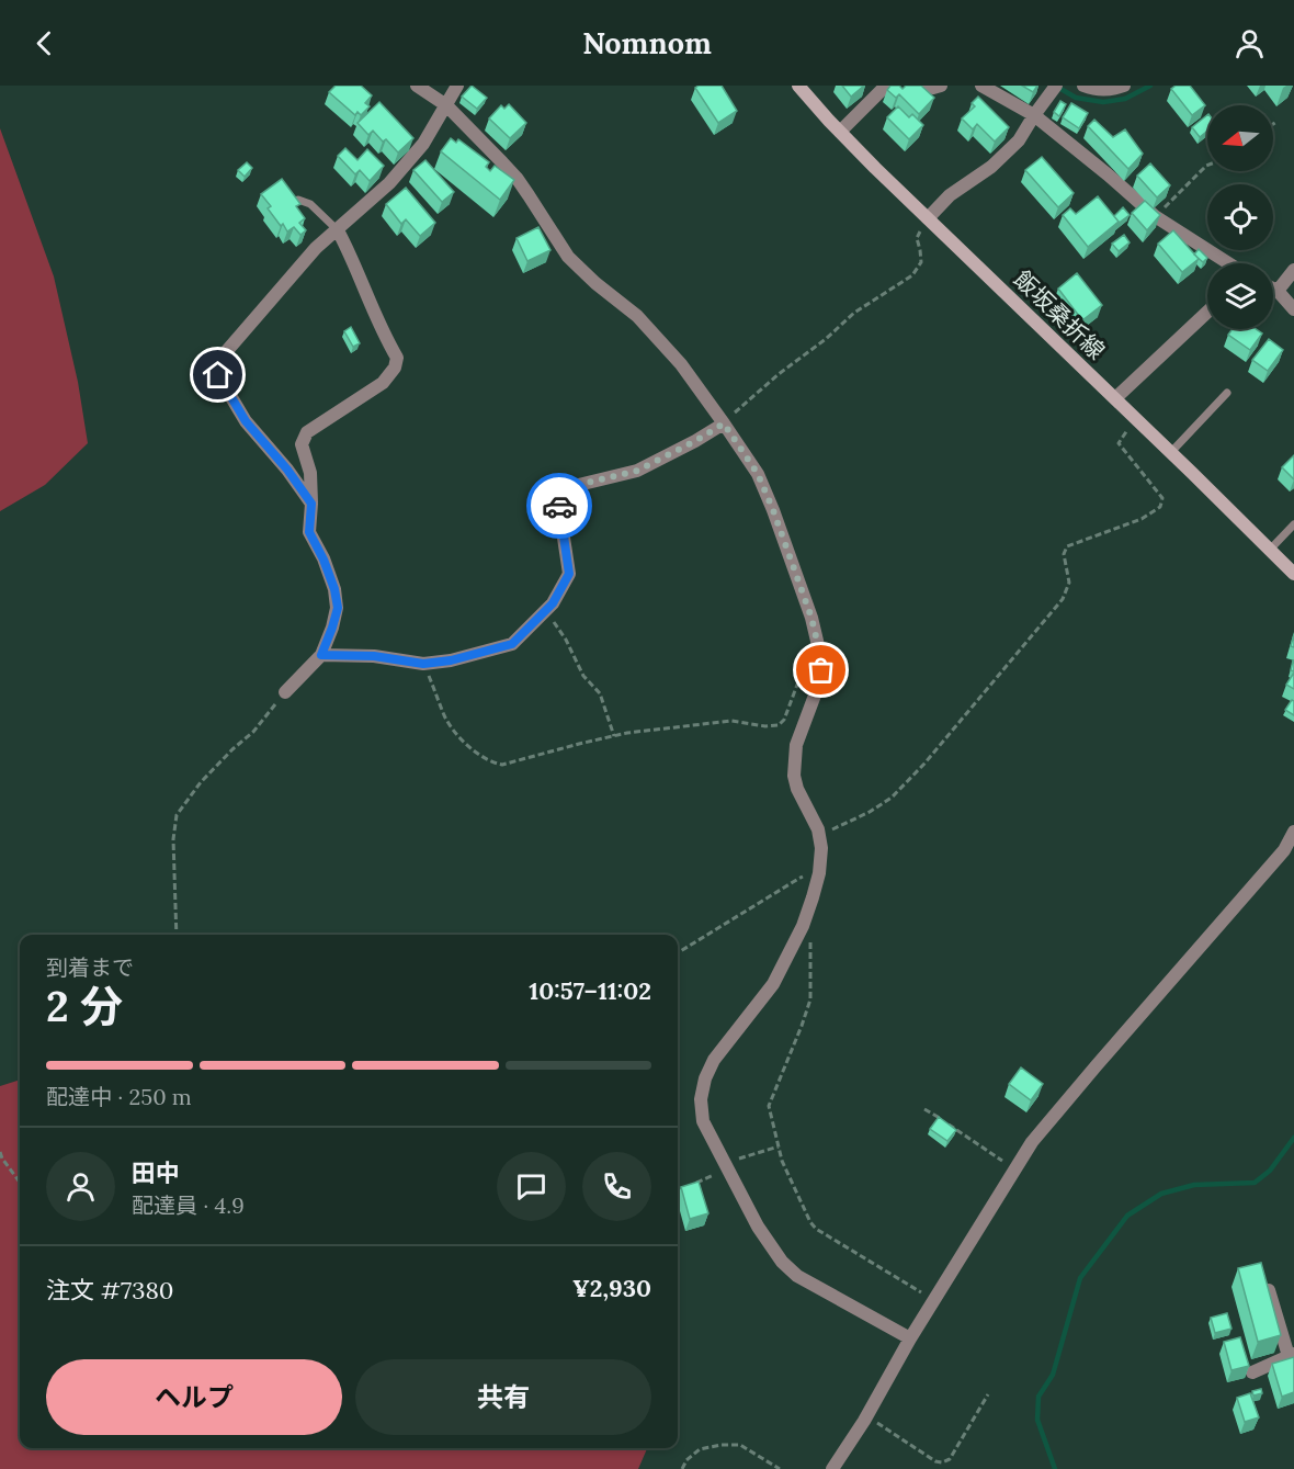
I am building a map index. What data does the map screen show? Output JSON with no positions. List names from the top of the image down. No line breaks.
{"streets":{"main road":["飯坂桑折線"]},"north":"left","page":{"header":"Nomnom","heading":["2 分","到着まで","10:57–11:02"],"panel":["田中","配達員 · 4.9","注文 #7380","¥2,930"],"bar":"配達中 · 250 m","buttons":["ヘルプ","共有"]}}
